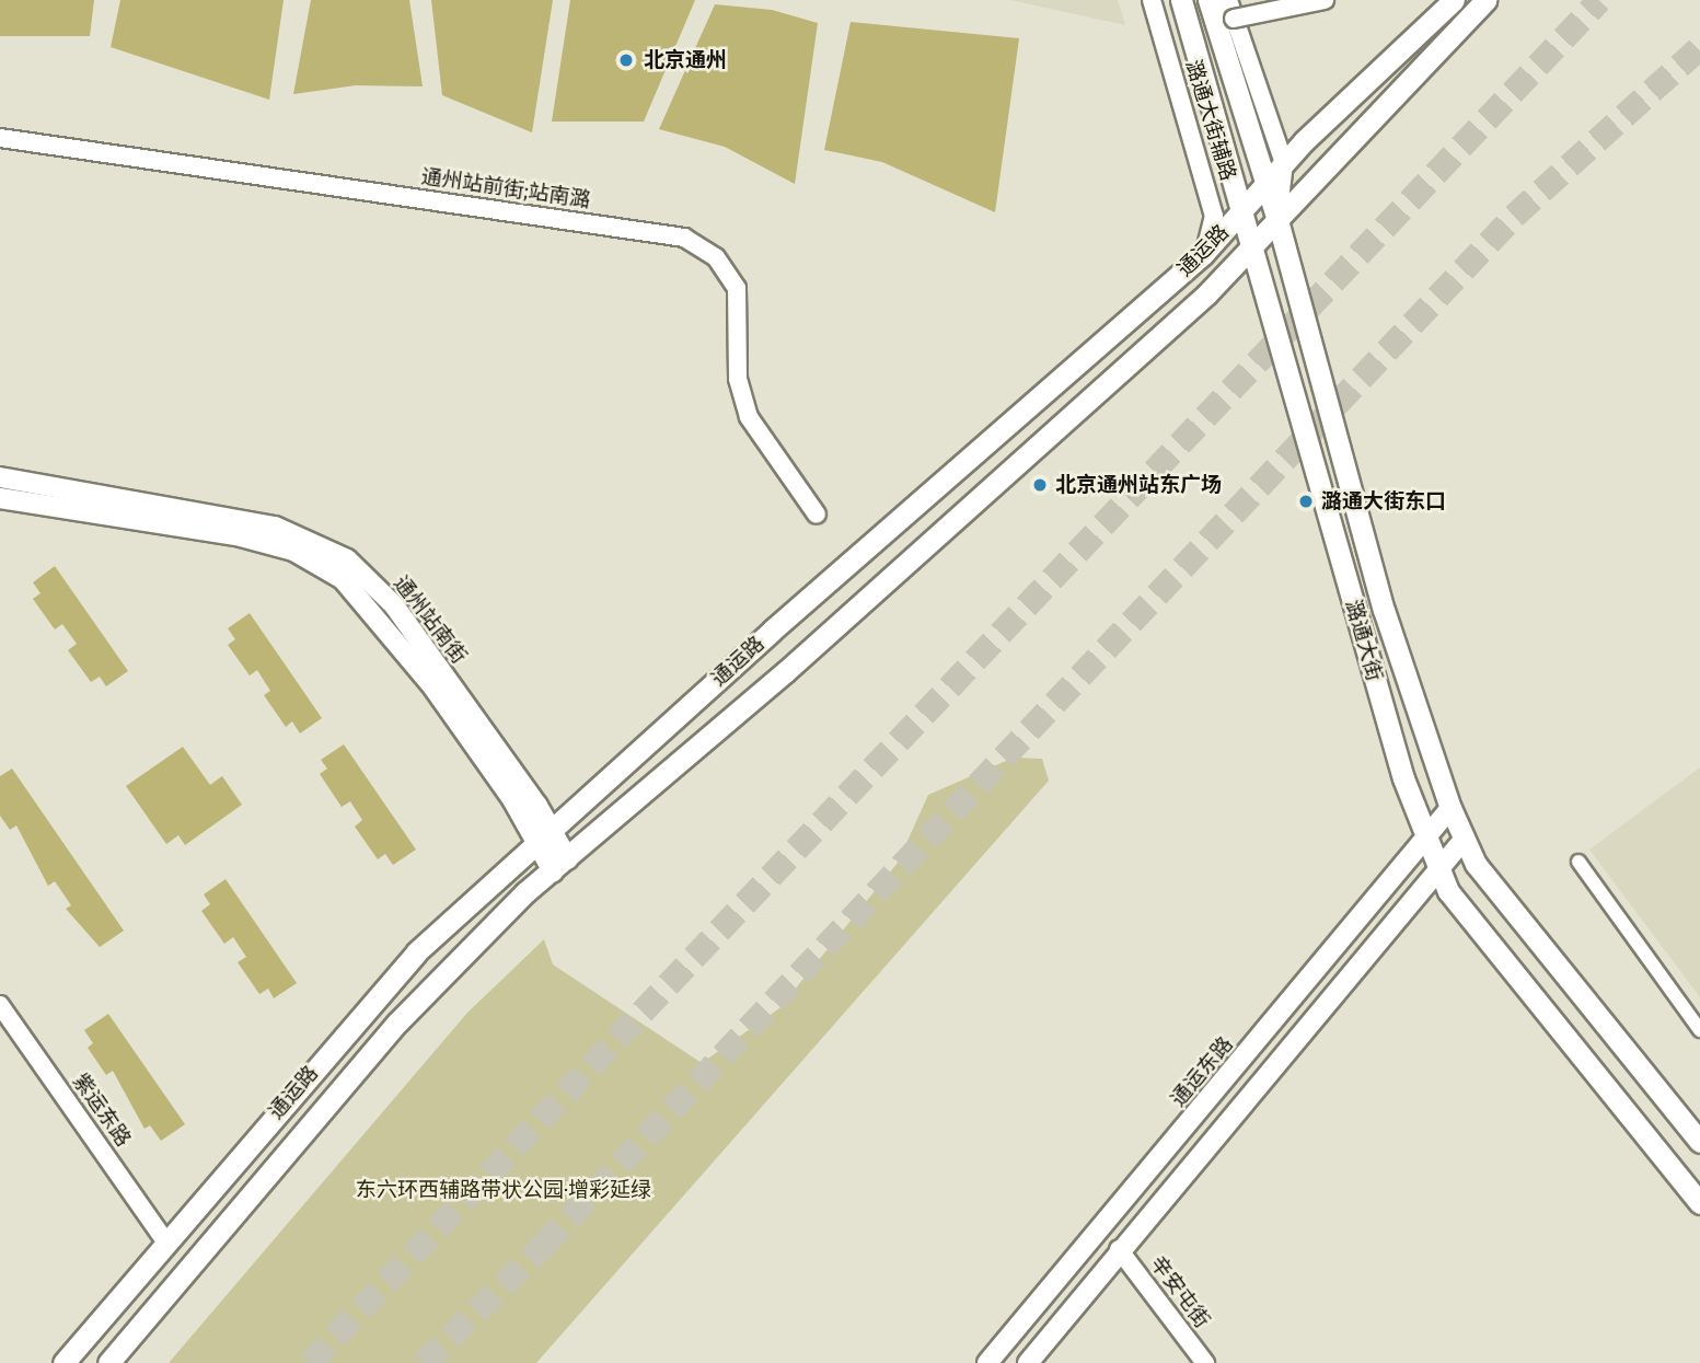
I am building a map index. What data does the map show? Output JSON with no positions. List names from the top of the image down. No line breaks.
{"streets":{"main road":["通运路","通州站南街","潞通大街","通运东路"],"street":["潞通大街辅路","通州站前街;站南潞","紫运东路","辛安屯街"]},"crossings":[["潞通大街辅路","通运路"],["通运路","通州站南街"],["通运路","潞通大街"],["通运路","紫运东路"],["潞通大街","通运东路"]],"parks":["东六环西辅路带状公园·增彩延绿"],"places":["北京通州","北京通州站东广场","潞通大街东口"]}
